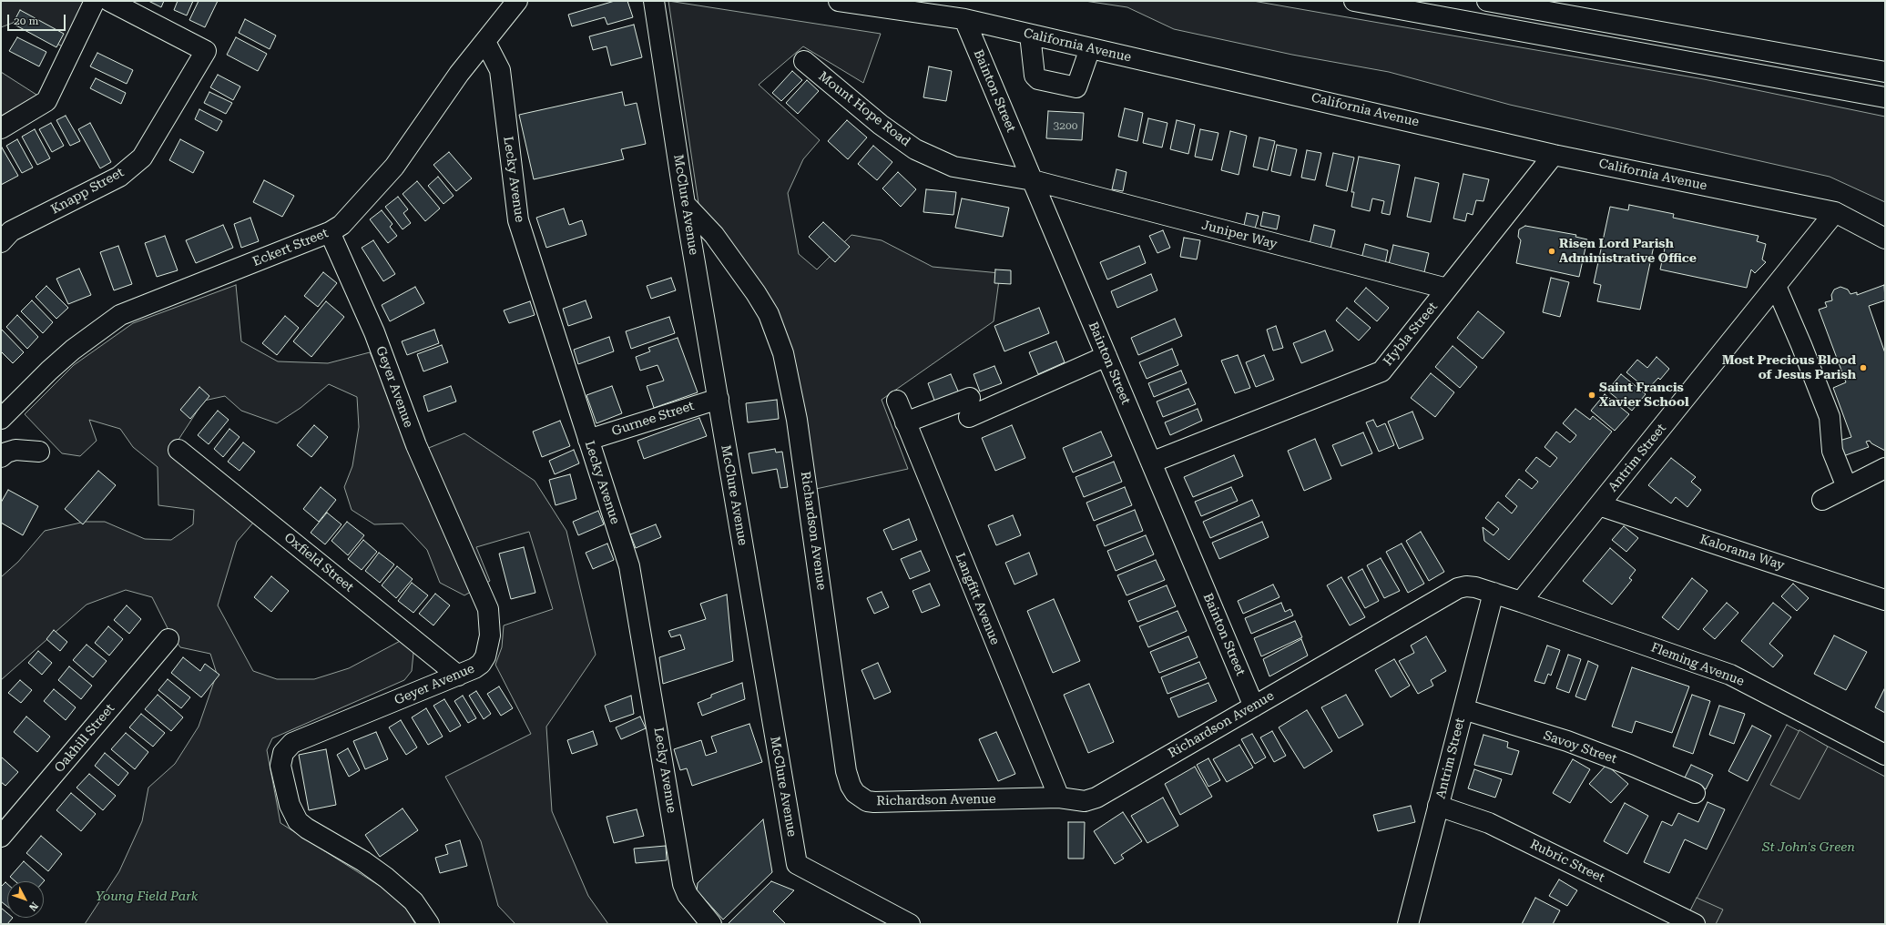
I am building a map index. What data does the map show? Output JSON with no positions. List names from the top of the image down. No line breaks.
{"streets":{"main road":["California Avenue","Bainton Street","Mount Hope Road","Lecky Avenue","Knapp Street","McClure Avenue","Juniper Way","Eckert Street","Hybla Street","Geyer Avenue","Gurnee Street","Antrim Street","Richardson Avenue","Kalorama Way","Oxfield Street","Langfitt Avenue","Fleming Avenue","Oakhill Street","Savoy Street","Rubric Street"]},"crossings":[["California Avenue","Bainton Street"],["California Avenue","Hybla Street"],["California Avenue","Antrim Street"],["Bainton Street","Mount Hope Road"],["Bainton Street","Juniper Way"],["Bainton Street","Hybla Street"],["Bainton Street","Richardson Avenue"],["Mount Hope Road","Juniper Way"],["Lecky Avenue","Eckert Street"],["Lecky Avenue","Gurnee Street"],["McClure Avenue","Gurnee Street"],["McClure Avenue","Richardson Avenue"],["Juniper Way","Hybla Street"],["Eckert Street","Geyer Avenue"],["Geyer Avenue","Oxfield Street"],["Antrim Street","Richardson Avenue"],["Antrim Street","Kalorama Way"],["Antrim Street","Fleming Avenue"],["Antrim Street","Savoy Street"],["Antrim Street","Rubric Street"],["Richardson Avenue","Langfitt Avenue"],["Richardson Avenue","Fleming Avenue"]],"parks":["St John's Green","Young Field Park"],"places":["Risen Lord Parish Administrative Office","Most Precious Blood of Jesus Parish","Saint Francis Xavier School"],"house_numbers":["3200"],"scale_bar":"20 m","north":"bottom right"}
